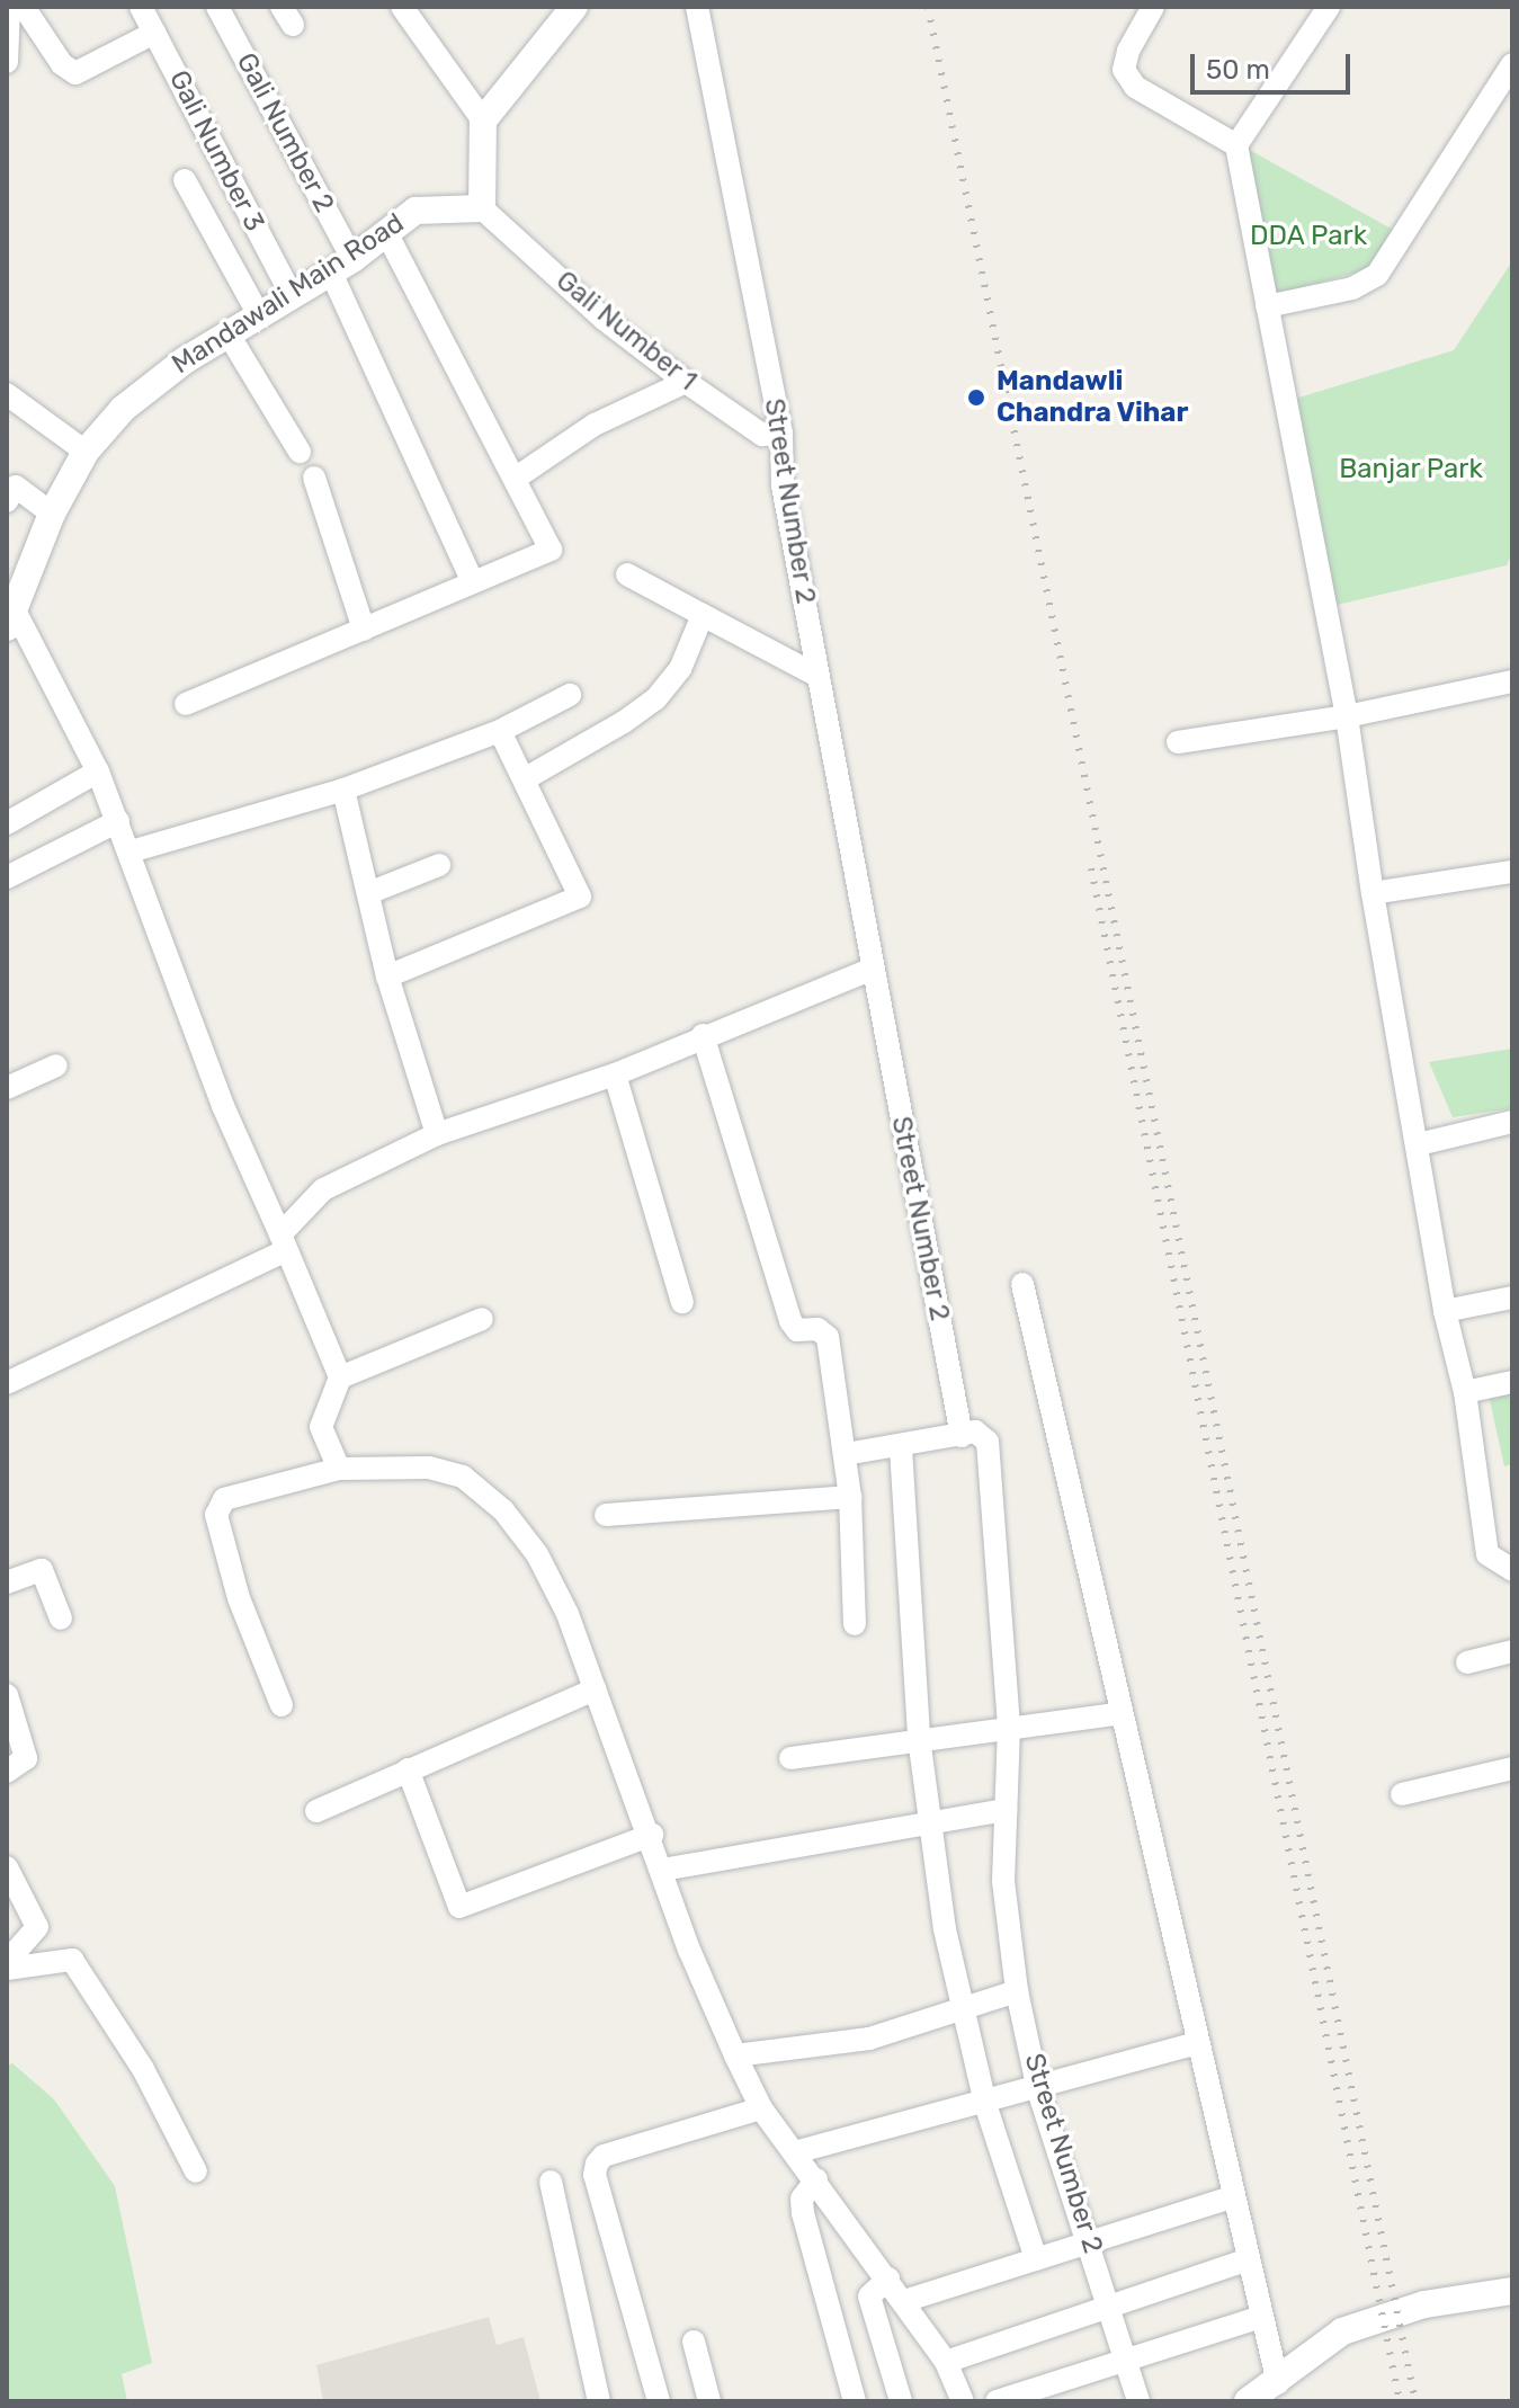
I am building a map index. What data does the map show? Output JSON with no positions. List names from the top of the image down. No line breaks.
{"streets":{"street":["Gali Number 2","Gali Number 3","Mandawali Main Road","Gali Number 1","Street Number 2"]},"crossings":[["Gali Number 2","Mandawali Main Road"],["Gali Number 3","Mandawali Main Road"],["Mandawali Main Road","Gali Number 1"],["Gali Number 1","Street Number 2"]],"parks":["DDA Park","Banjar Park"],"places":["Mandawli Chandra Vihar"],"scale_bar":"50 m"}
